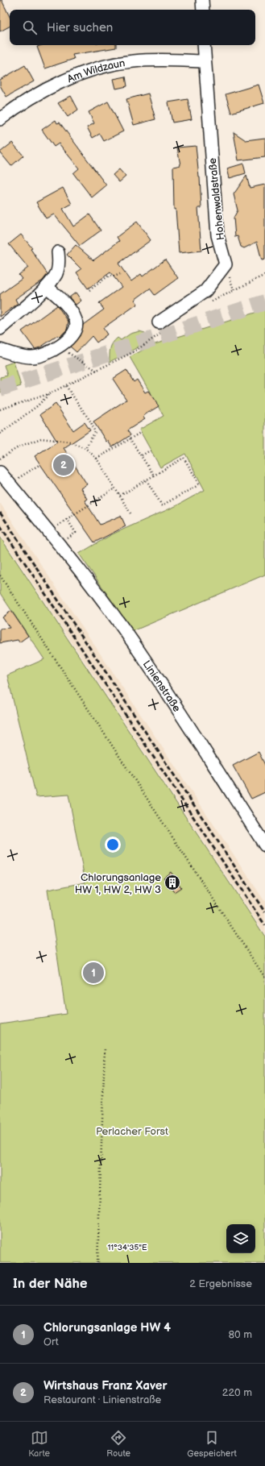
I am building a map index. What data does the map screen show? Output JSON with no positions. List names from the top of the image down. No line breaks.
{"streets":{"street":["Am Wildzaun","Hohenwaldstraße","Linienstraße"]},"crossings":[["Am Wildzaun","Hohenwaldstraße"]],"parks":["Perlacher Forst"],"places":{"building":["Chlorungsanlage HW 1, HW 2, HW 3"]},"page":{"search":"Hier suchen","pins":["2","1"],"heading":["In der Nähe","2 Ergebnisse"],"list":[{"mark":"1","name":"Chlorungsanlage HW 4","note":"Ort","value":"80 m"},{"mark":"2","name":"Wirtshaus Franz Xaver","note":"Restaurant · Linienstraße","value":"220 m"}],"nav":["Karte","Route","Gespeichert"]},"coordinates":["11°34'35\"E"]}
